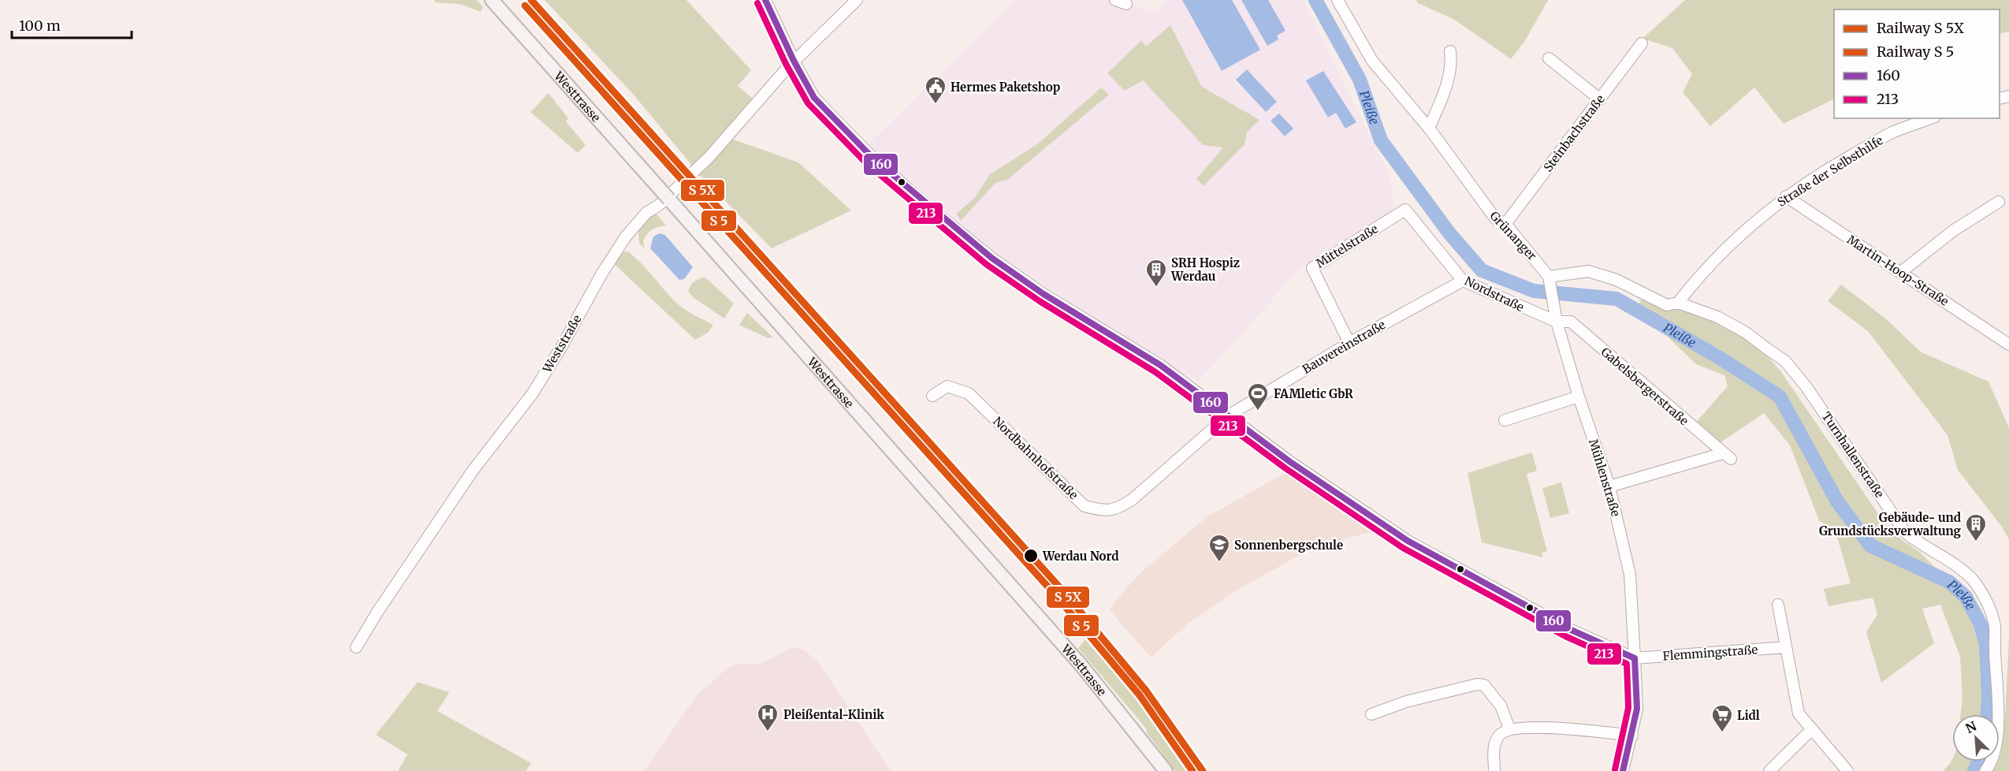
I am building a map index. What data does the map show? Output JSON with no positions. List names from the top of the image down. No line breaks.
{"streets":{"main road":["Westtrasse"],"street":["Steinbachstraße","Straße der Selbsthilfe","Grünanger","Mittelstraße","Martin-Hoop-Straße","Nordstraße","Weststraße","Bauvereinstraße","Gabelsbergerstraße","Turnhallenstraße","Nordbahnhofstraße","Mühlenstraße","Flemmingstraße"]},"crossings":[["Steinbachstraße","Grünanger"],["Straße der Selbsthilfe","Martin-Hoop-Straße"],["Straße der Selbsthilfe","Turnhallenstraße"],["Grünanger","Turnhallenstraße"],["Grünanger","Mühlenstraße"],["Mittelstraße","Nordstraße"],["Mittelstraße","Bauvereinstraße"],["Nordstraße","Bauvereinstraße"],["Nordstraße","Gabelsbergerstraße"],["Nordstraße","Mühlenstraße"],["Bauvereinstraße","Nordbahnhofstraße"],["Gabelsbergerstraße","Mühlenstraße"],["Turnhallenstraße","Mühlenstraße"],["Mühlenstraße","Flemmingstraße"]],"water":["Pleiße"],"places":{"public building":["Hermes Paketshop"],"building":["SRH Hospiz Werdau","Gebäude- und Grundstücksverwaltung"],"sports":["FAMletic GbR"],"other":["Werdau Nord"],"school or university":["Sonnenbergschule"],"hospital":["Pleißental-Klinik"],"supermarket":["Lidl"]},"lines":["transit line 160","transit line 213"],"legend":["Railway S 5X","Railway S 5","160","213"],"scale_bar":"100 m","north":"top left"}
